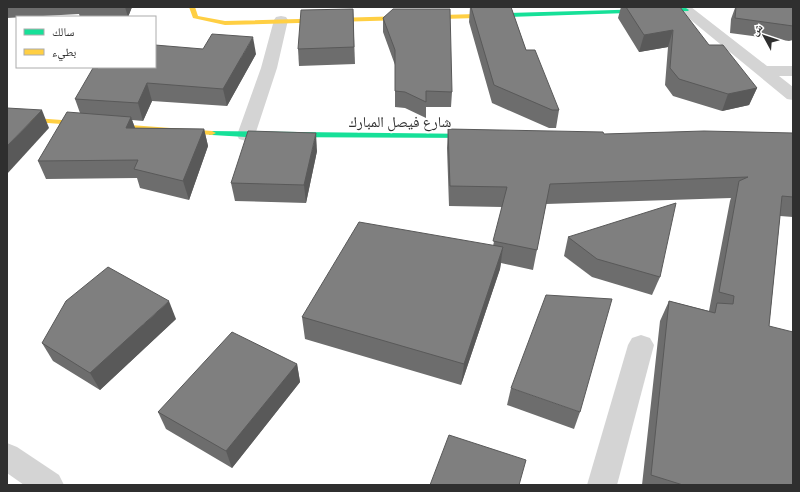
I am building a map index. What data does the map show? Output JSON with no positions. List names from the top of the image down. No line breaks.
{"streets":{"street":["شارع فيصل المبارك"]},"legend":["سالك","بطيء"],"north":"top left"}
